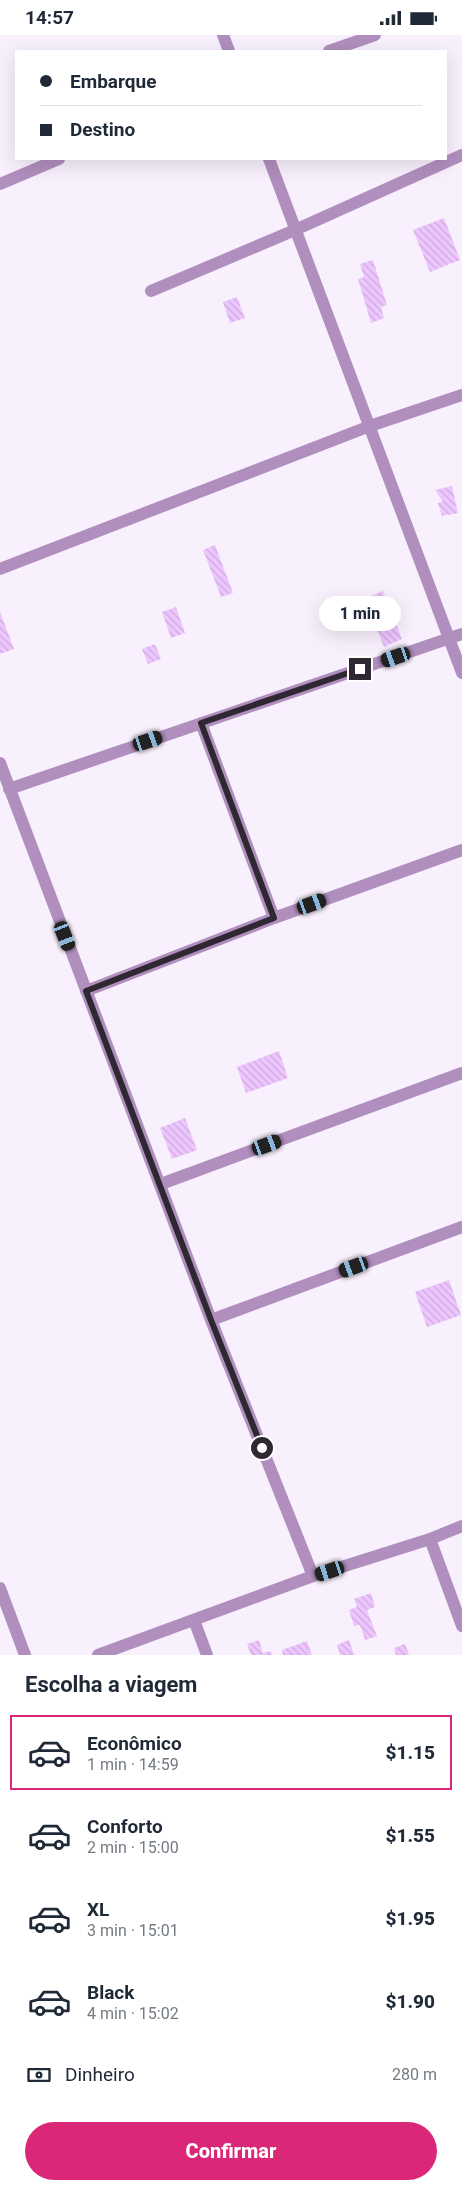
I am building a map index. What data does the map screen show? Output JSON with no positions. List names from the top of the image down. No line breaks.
{"page":{"status":"14:57","banner":["Embarque","Destino"],"bubble":"1 min","heading":"Escolha a viagem","list":[{"name":"Econômico","note":"1 min · 14:59","value":"$1.15"},{"name":"Conforto","note":"2 min · 15:00","value":"$1.55"},{"name":"XL","note":"3 min · 15:01","value":"$1.95"},{"name":"Black","note":"4 min · 15:02","value":"$1.90"}],"pay":["Dinheiro","280 m"],"buttons":"Confirmar"}}
